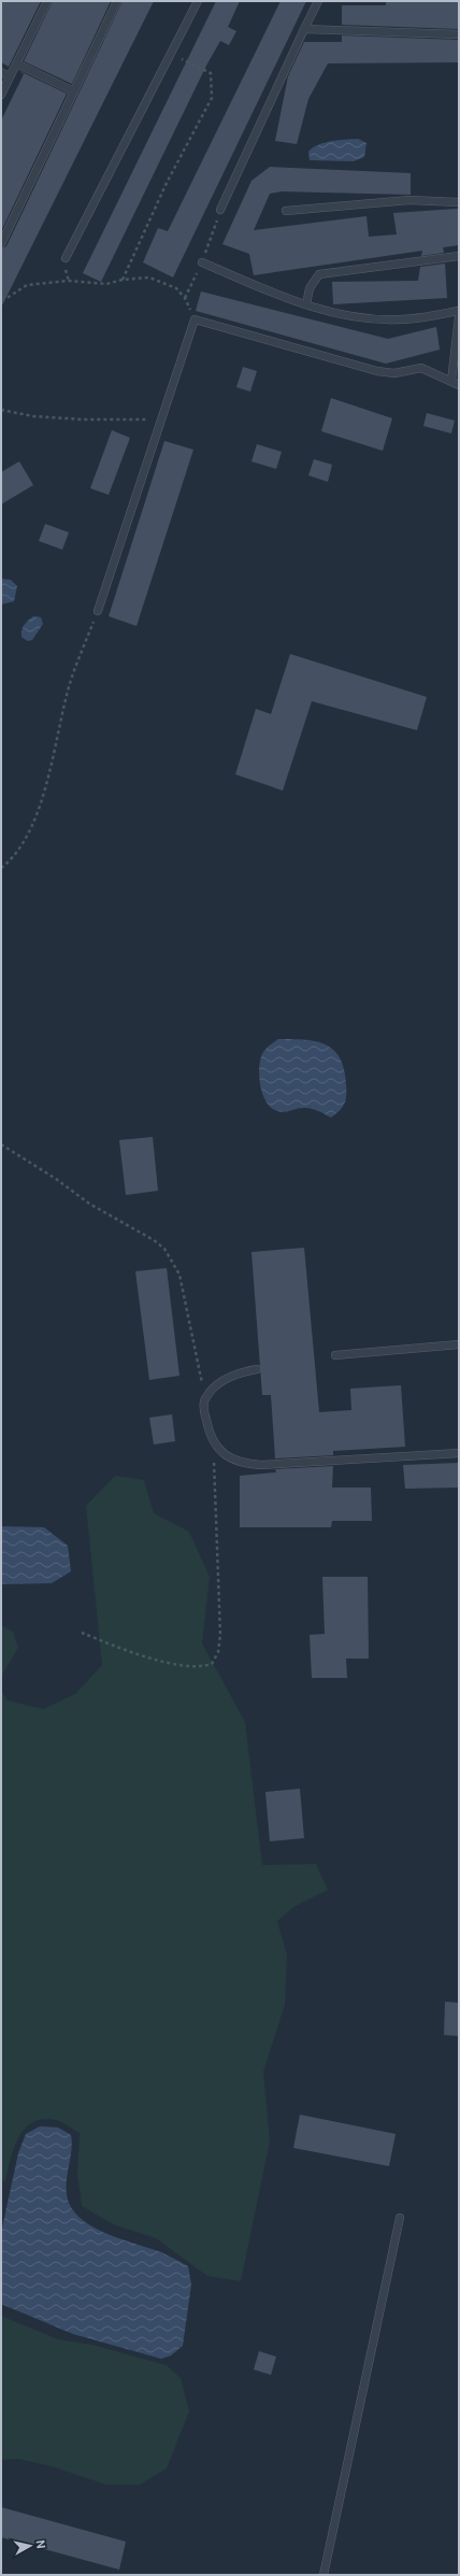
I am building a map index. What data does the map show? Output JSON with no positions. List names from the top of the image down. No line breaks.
{"north":"right"}
